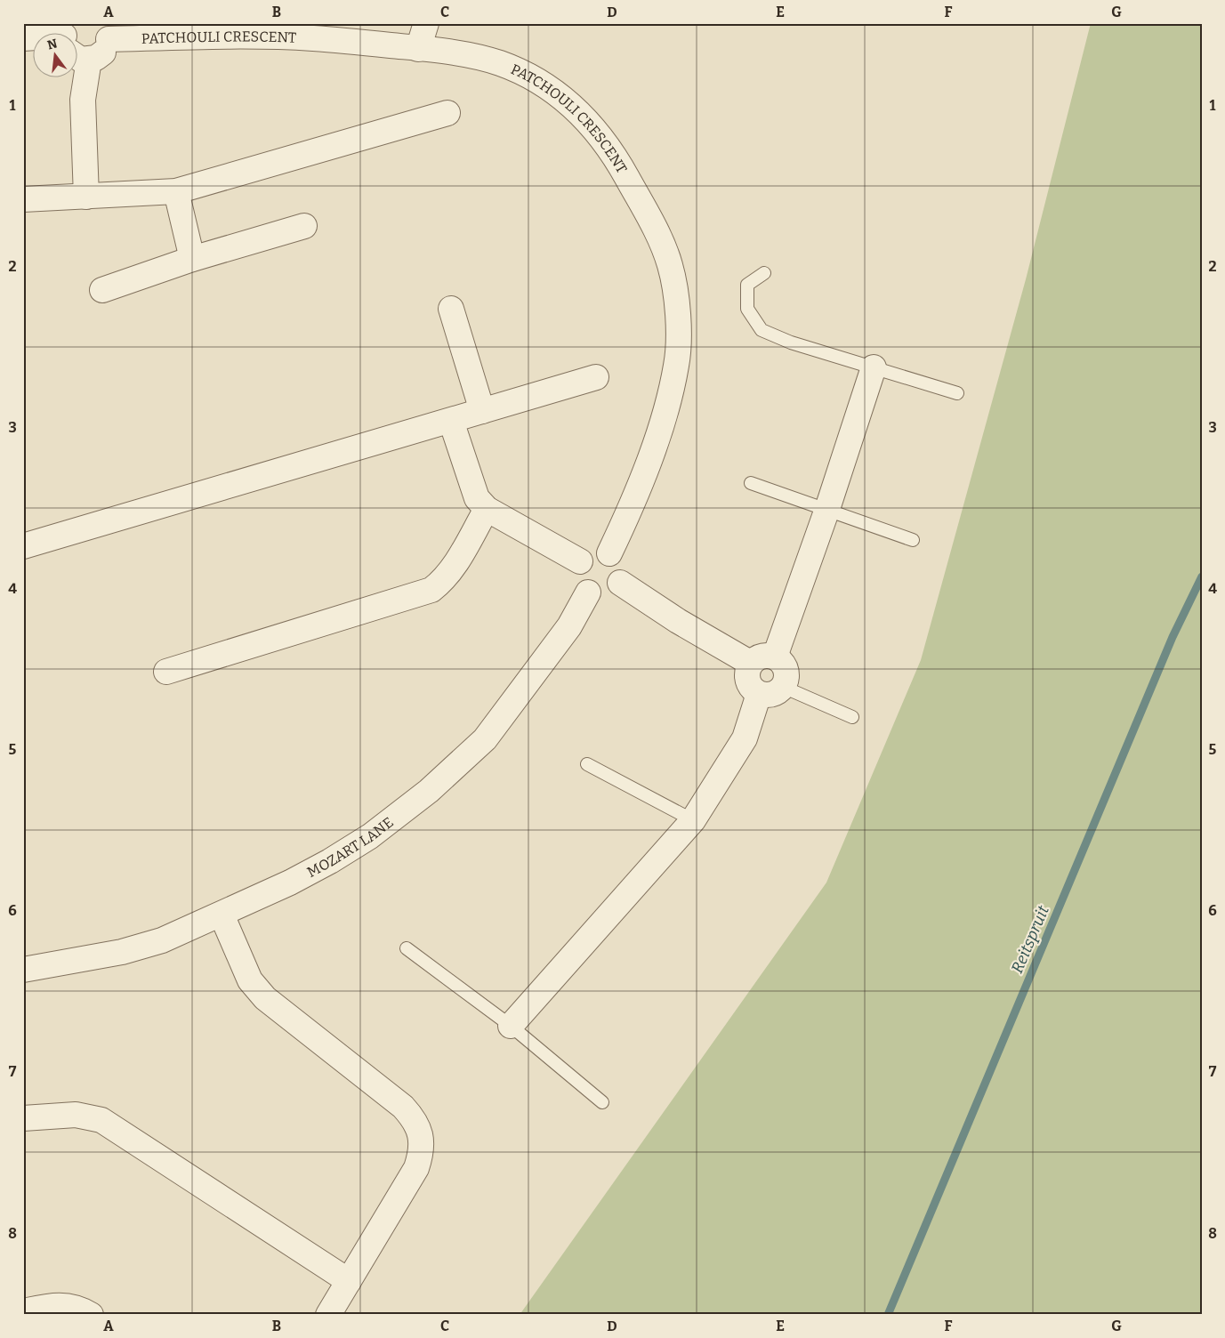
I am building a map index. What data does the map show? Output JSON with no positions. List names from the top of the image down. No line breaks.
{"streets":{"street":["PATCHOULI CRESCENT","MOZART LANE"]},"crossings":[["PATCHOULI CRESCENT","MOZART LANE"]],"water":["Reitspruit"],"north":"top","grid":{"columns":["A","B","C","D","E","F","G"],"rows":["1","2","3","4","5","6","7","8"]}}
